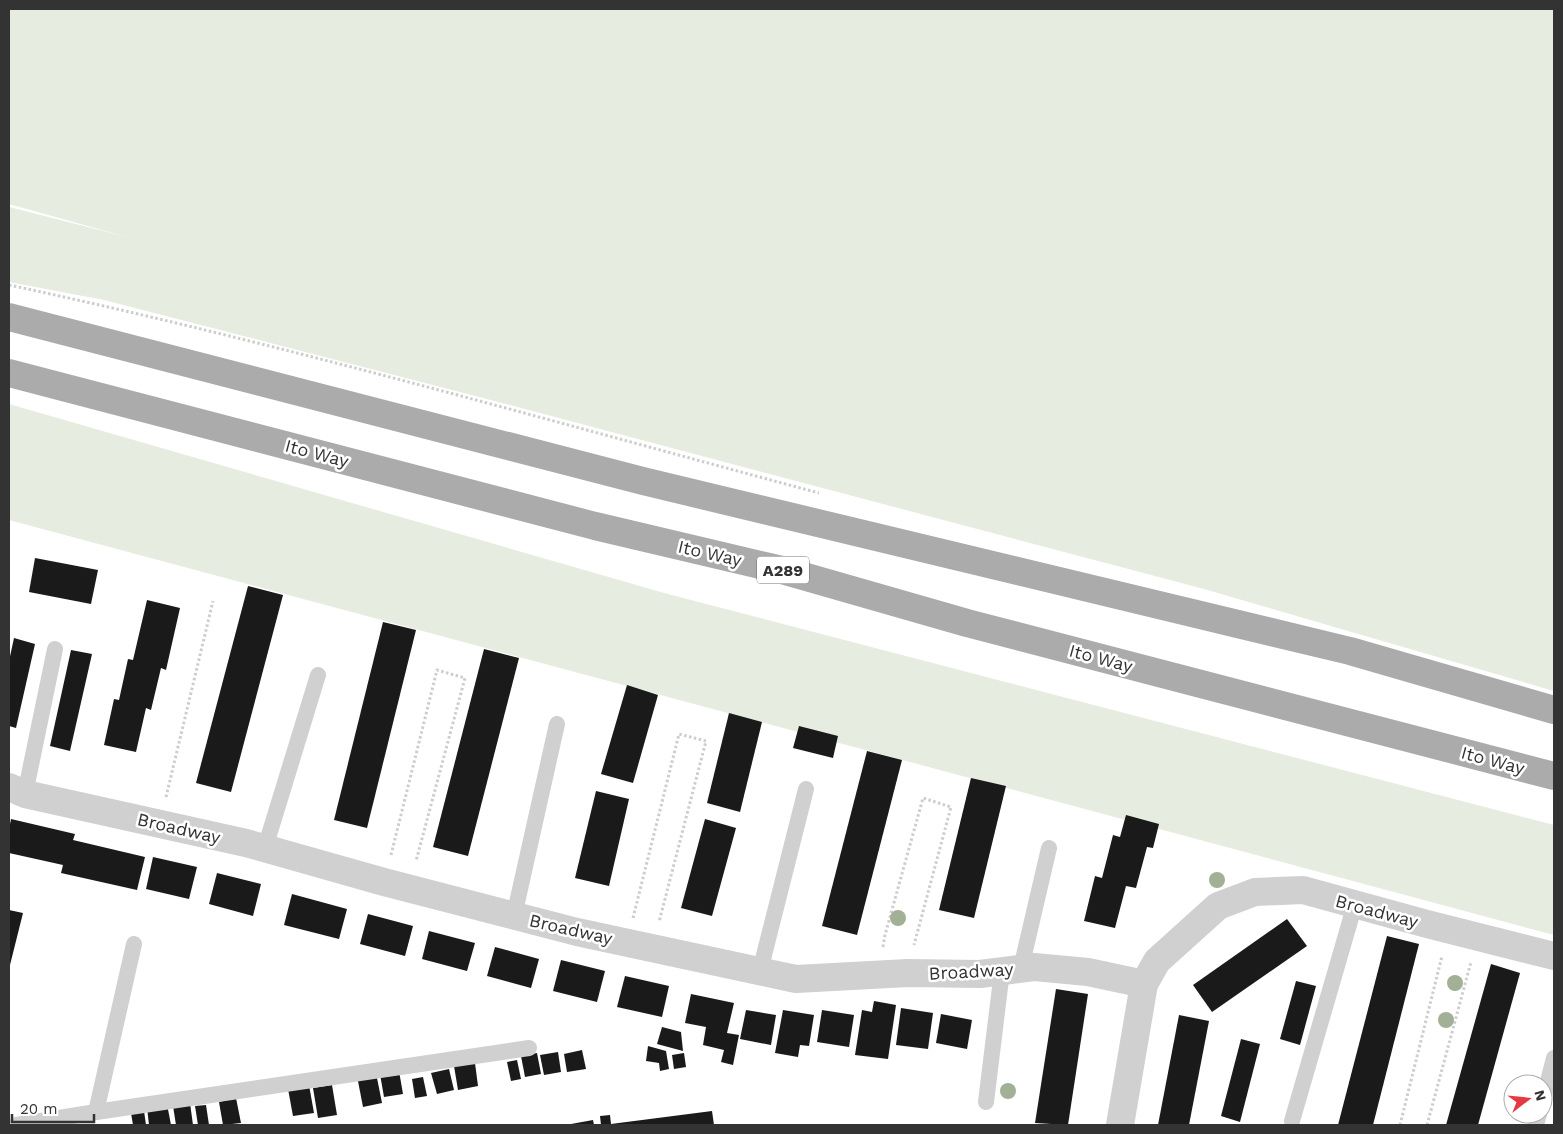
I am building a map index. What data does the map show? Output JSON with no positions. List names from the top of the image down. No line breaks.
{"streets":{"main road":["Ito Way","A289"],"street":["Broadway"]},"scale_bar":"20 m","north":"right"}
